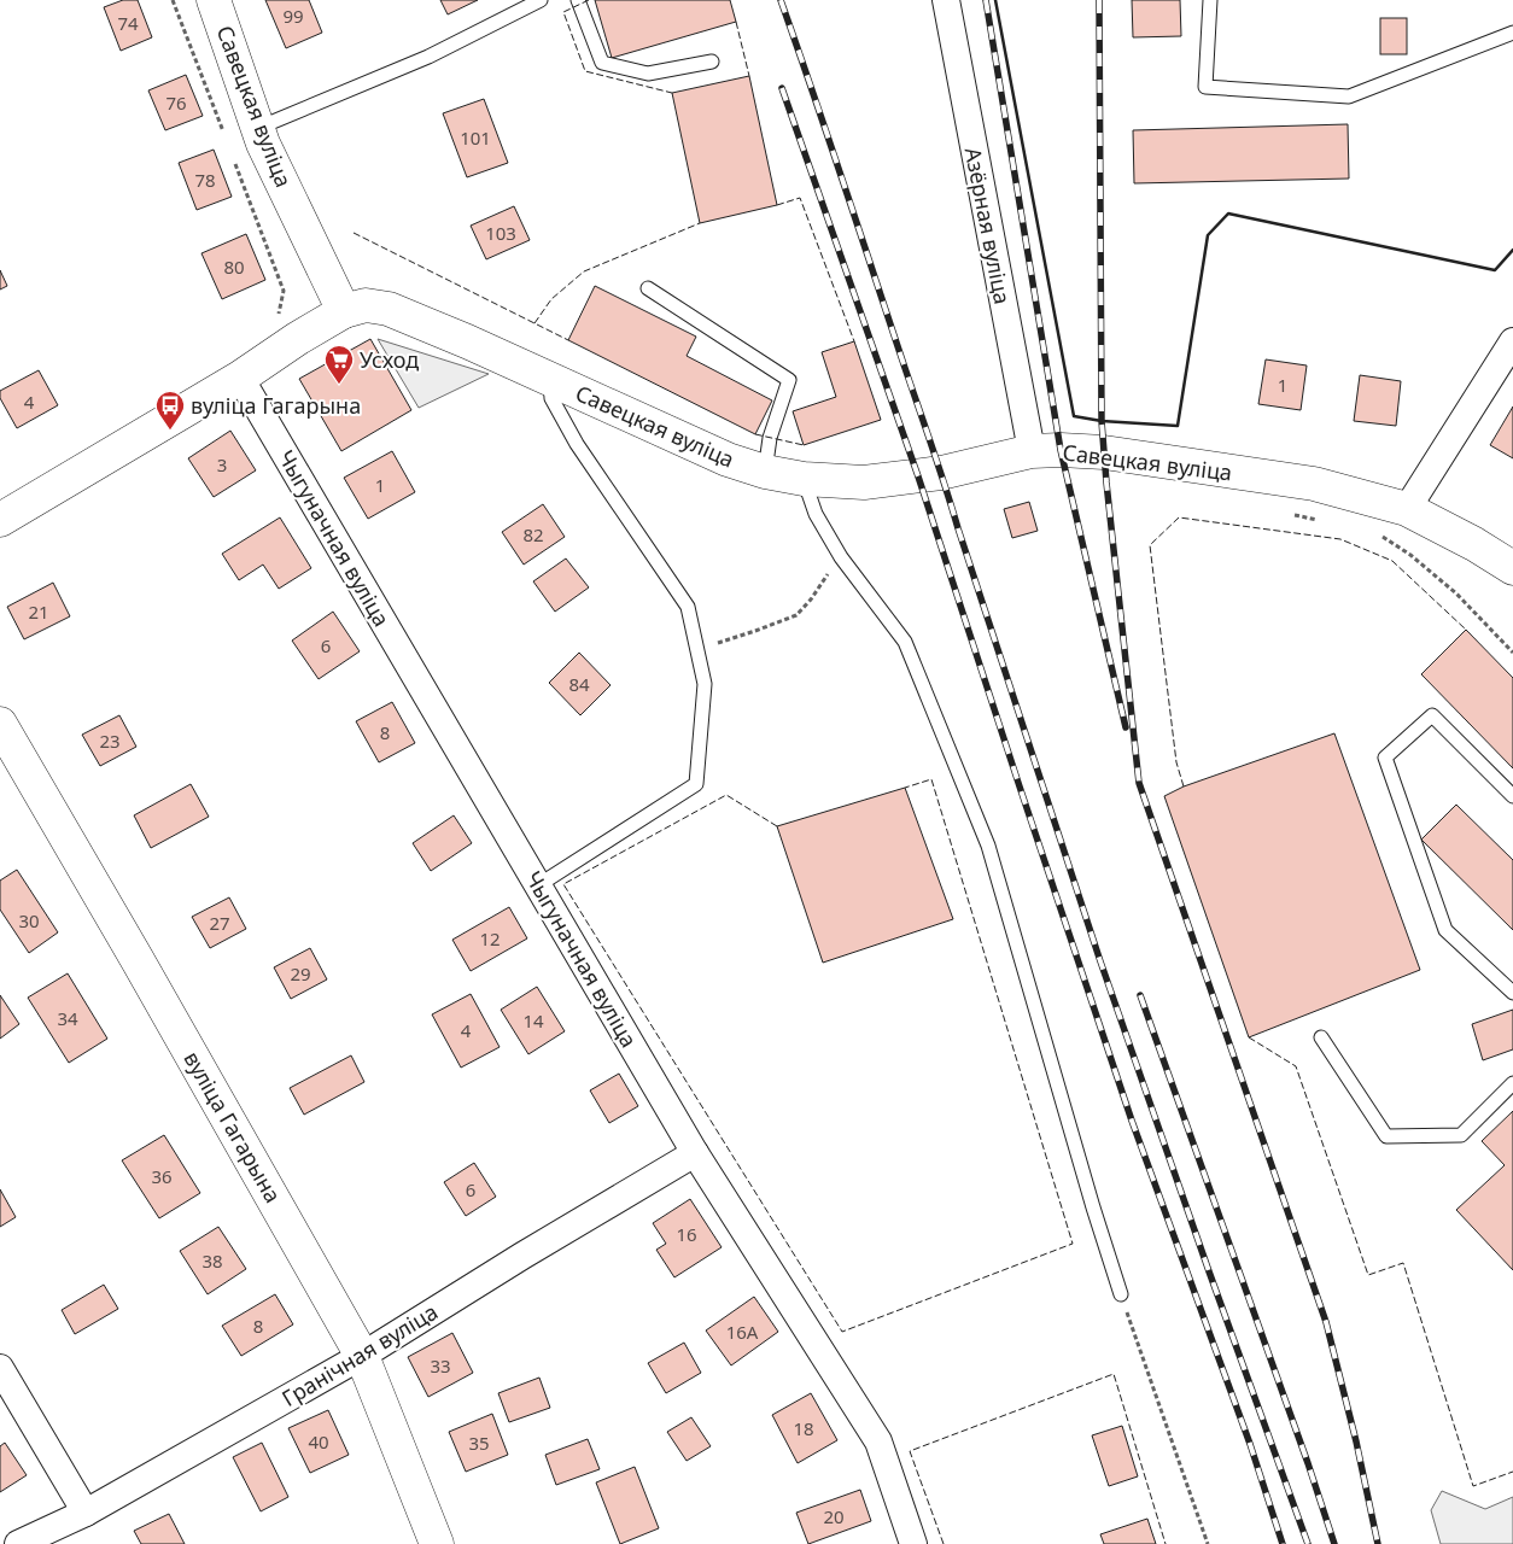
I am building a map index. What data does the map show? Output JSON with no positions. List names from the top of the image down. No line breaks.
{"streets":{"main road":["Савецкая вуліца","вуліца Гагарына"],"street":["Азёрная вуліца","Чыгуначная вуліца","Гранічная вуліца"]},"crossings":[["Савецкая вуліца","Азёрная вуліца"],["Чыгуначная вуліца","Гранічная вуліца"],["вуліца Гагарына","Гранічная вуліца"]],"places":{"supermarket":["Усход"],"bus stop":["вуліца Гагарына"]},"house_numbers":["99","74","76","101","78","103","80","1","4","3","1","82","21","6","84","8","23","30","27","12","29","34","14","4","36","6","16","38","8","16А","33","18","40","35","20"]}
